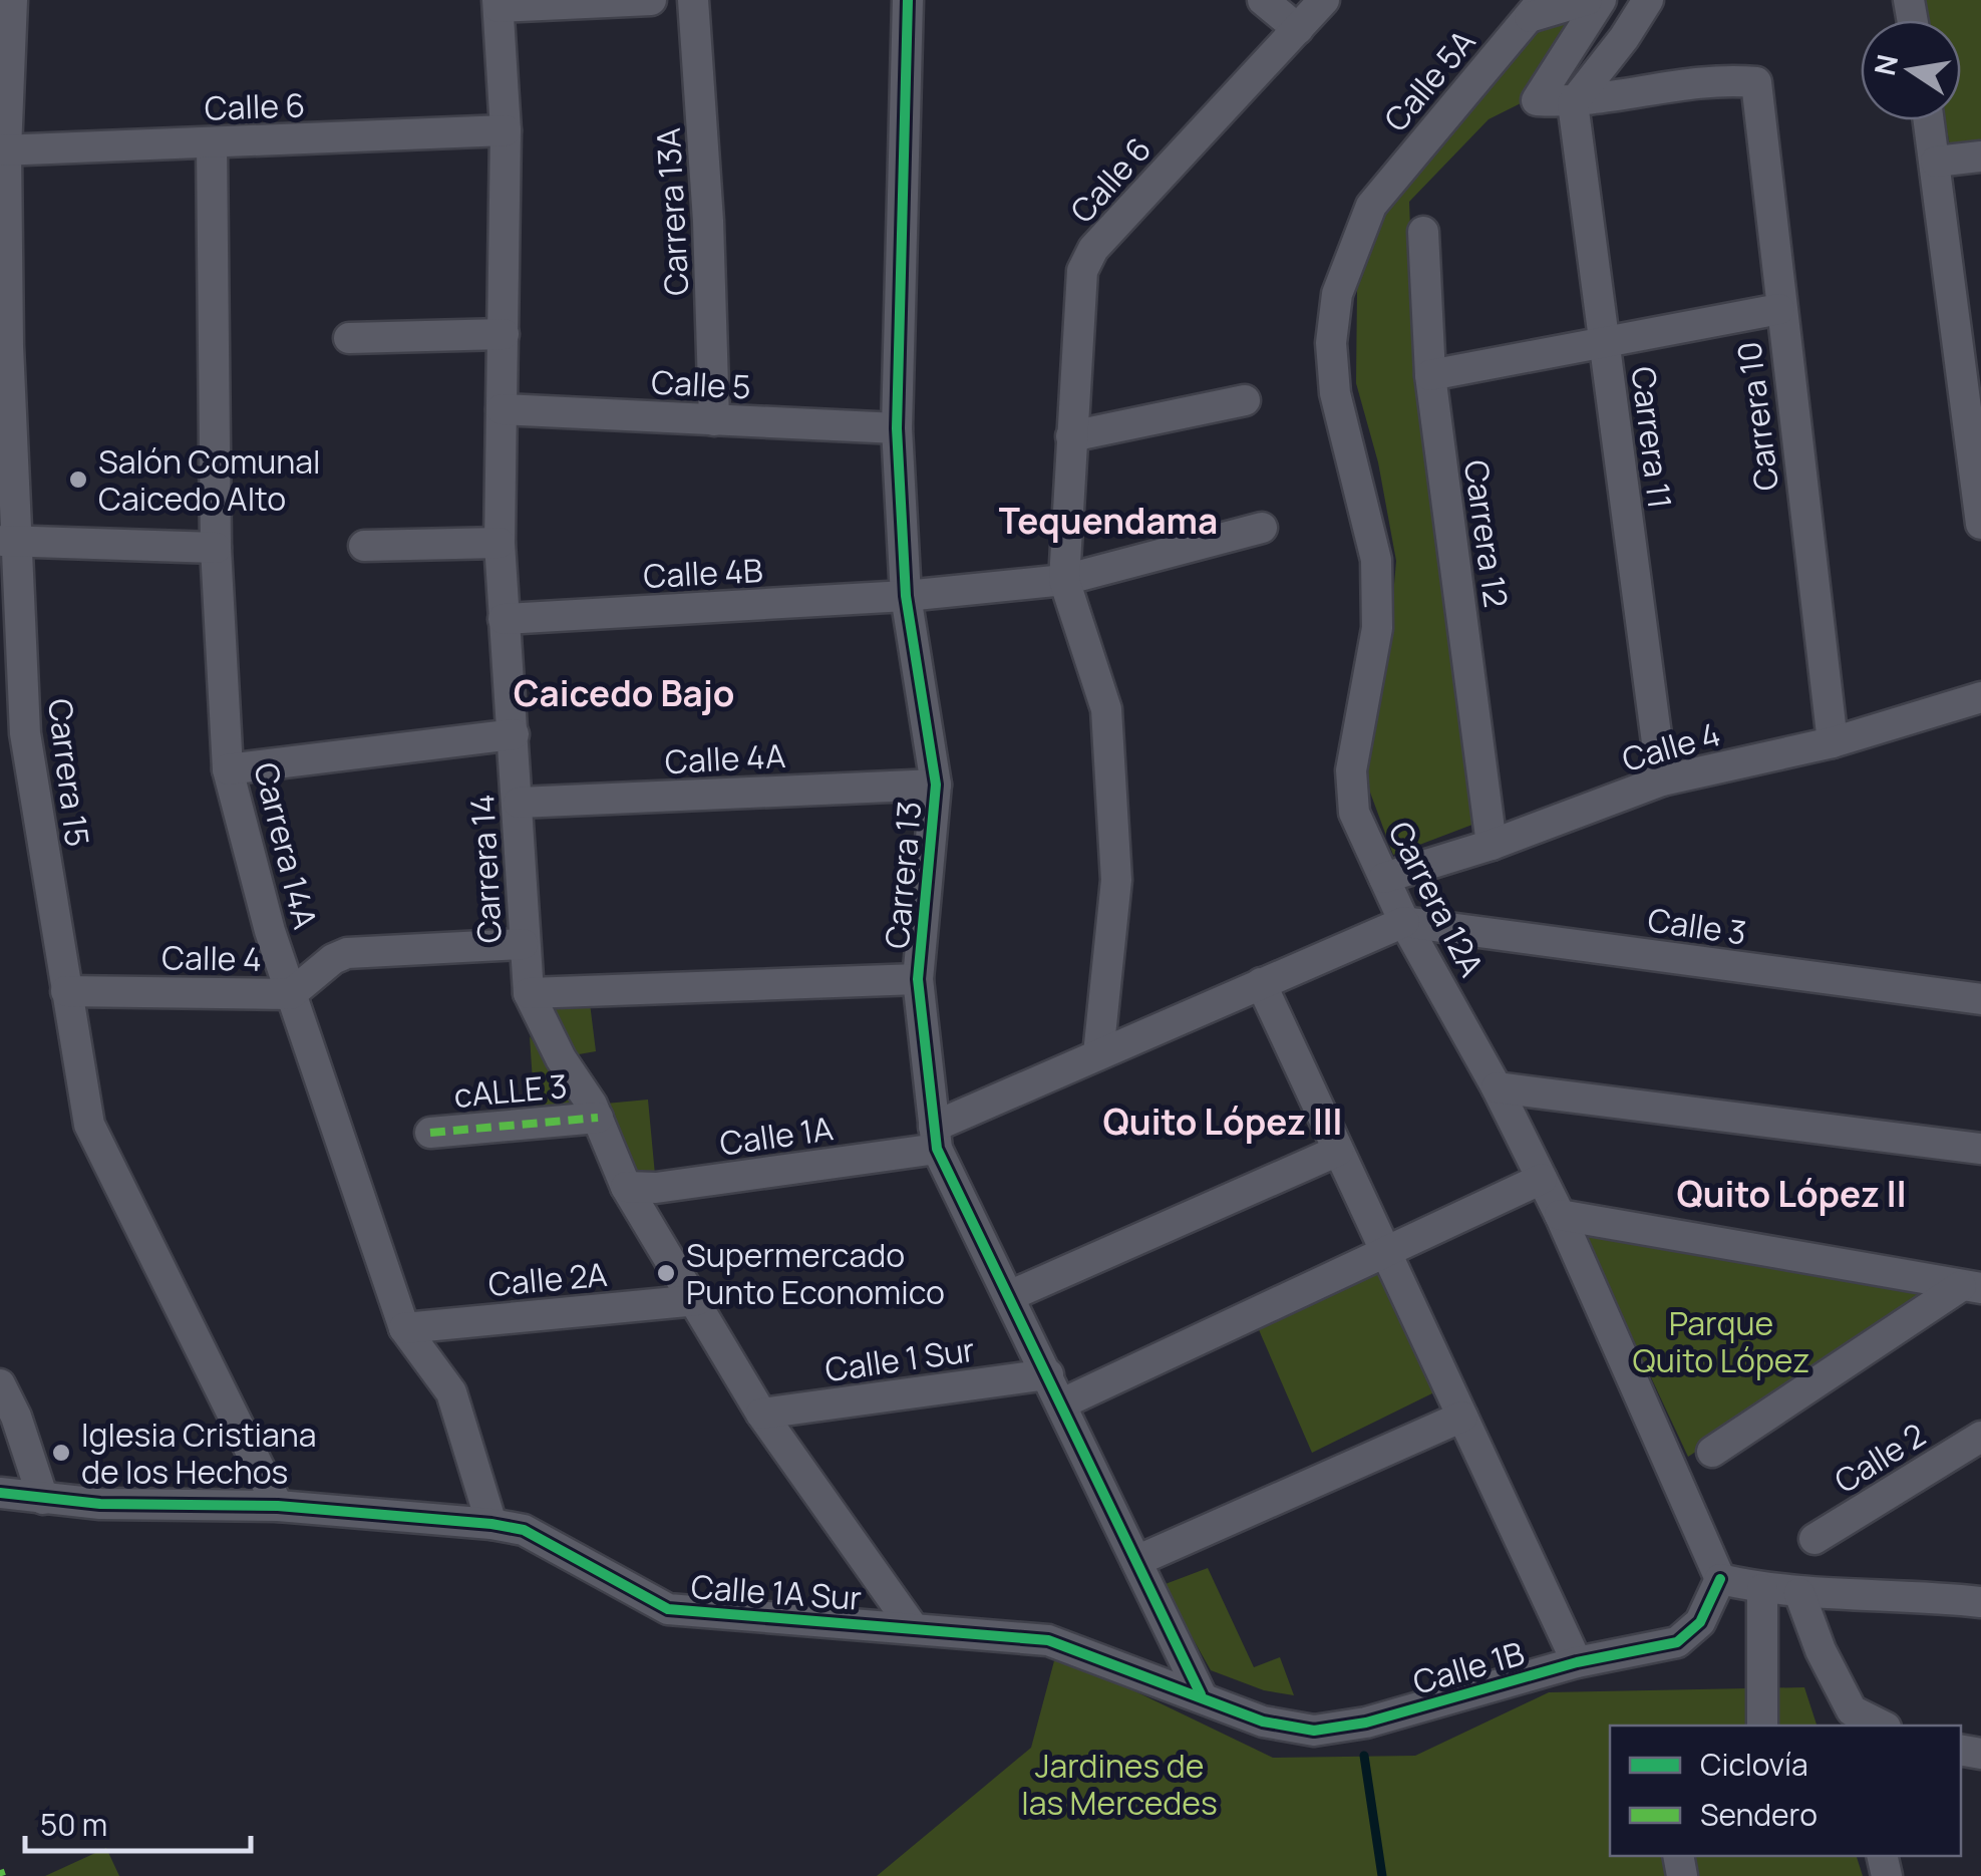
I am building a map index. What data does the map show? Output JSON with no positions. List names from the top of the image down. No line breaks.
{"streets":{"street":["Calle 5A","Calle 6","Carrera 13A","Calle 5","Carrera 10","Carrera 11","Carrera 12","Calle 4B","Calle 4","Calle 4A","Carrera 15","Carrera 14A","Carrera 14","Carrera 13","Carrera 12A","Calle 3","cALLE 3","Calle 1A","Calle 2A","Calle 1 Sur","Calle 2","Calle 1A Sur","Calle 1B"]},"crossings":[["Calle 5A","Carrera 12A"],["Calle 6","Calle 4B"],["Calle 6","Carrera 15"],["Calle 6","Carrera 14A"],["Calle 6","Carrera 14"],["Carrera 13A","Calle 5"],["Calle 5","Carrera 14"],["Calle 5","Carrera 13"],["Carrera 10","Carrera 11"],["Carrera 10","Calle 4"],["Carrera 11","Calle 4"],["Carrera 12","Calle 4"],["Calle 4B","Carrera 14"],["Calle 4B","Carrera 13"],["Calle 4","Carrera 15"],["Calle 4","Carrera 14A"],["Calle 4","Carrera 14"],["Calle 4","Carrera 12A"],["Calle 4A","Carrera 14"],["Calle 4A","Carrera 13"],["Carrera 15","Calle 1A Sur"],["Carrera 14A","Calle 2A"],["Carrera 14A","Calle 1A Sur"],["Carrera 14","cALLE 3"],["Carrera 14","Calle 1A"],["Carrera 14","Calle 2A"],["Carrera 14","Calle 1 Sur"],["Carrera 14","Calle 1A Sur"],["Carrera 13","Calle 1A"],["Carrera 13","Calle 1 Sur"],["Carrera 13","Calle 1A Sur"],["Carrera 13","Calle 1B"],["Carrera 12A","Calle 3"],["Carrera 12A","Calle 1A"],["Carrera 12A","Calle 1B"],["Calle 3","Calle 1A"],["Calle 1A Sur","Calle 1B"]],"districts":["Tequendama","Caicedo Bajo","Quito López III","Quito López II"],"parks":["Parque Quito López","Jardines de las Mercedes"],"places":["Salón Comunal Caicedo Alto","Supermercado Punto Economico","Iglesia Cristiana de los Hechos"],"legend":["Ciclovía","Sendero"],"scale_bar":"50 m","north":"left"}
